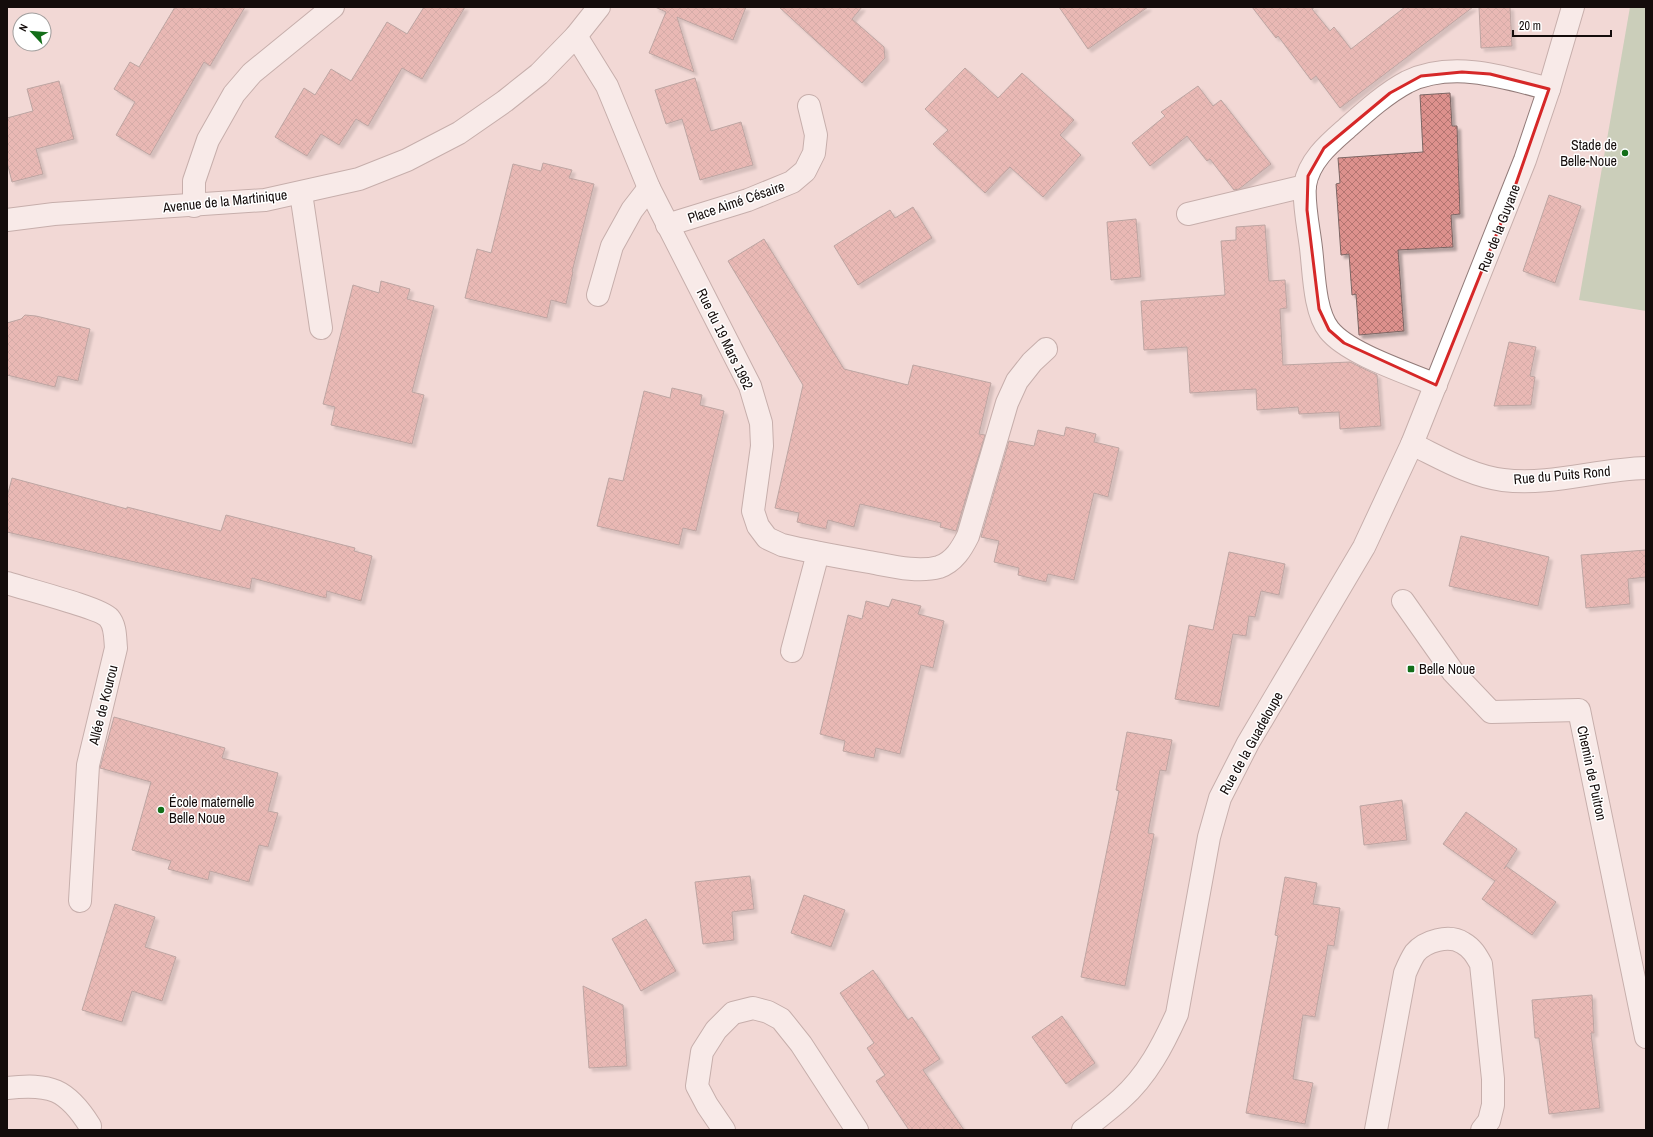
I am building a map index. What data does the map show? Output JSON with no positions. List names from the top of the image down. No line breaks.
{"streets":{"street":["Avenue de la Martinique","Place Aimé Césaire","Rue de la Guyane","Rue du 19 Mars 1962","Rue du Puits Rond","Allée de Kourou","Rue de la Guadeloupe","Chemin de Puitron"]},"crossings":[["Avenue de la Martinique","Rue du 19 Mars 1962"],["Place Aimé Césaire","Rue du 19 Mars 1962"],["Rue de la Guyane","Rue du Puits Rond"],["Rue de la Guyane","Rue de la Guadeloupe"],["Rue du Puits Rond","Rue de la Guadeloupe"]],"places":{"other":["Stade de Belle-Noue","École maternelle Belle Noue"],"transit":["Belle Noue"]},"scale_bar":"20 m","north":"top left"}
